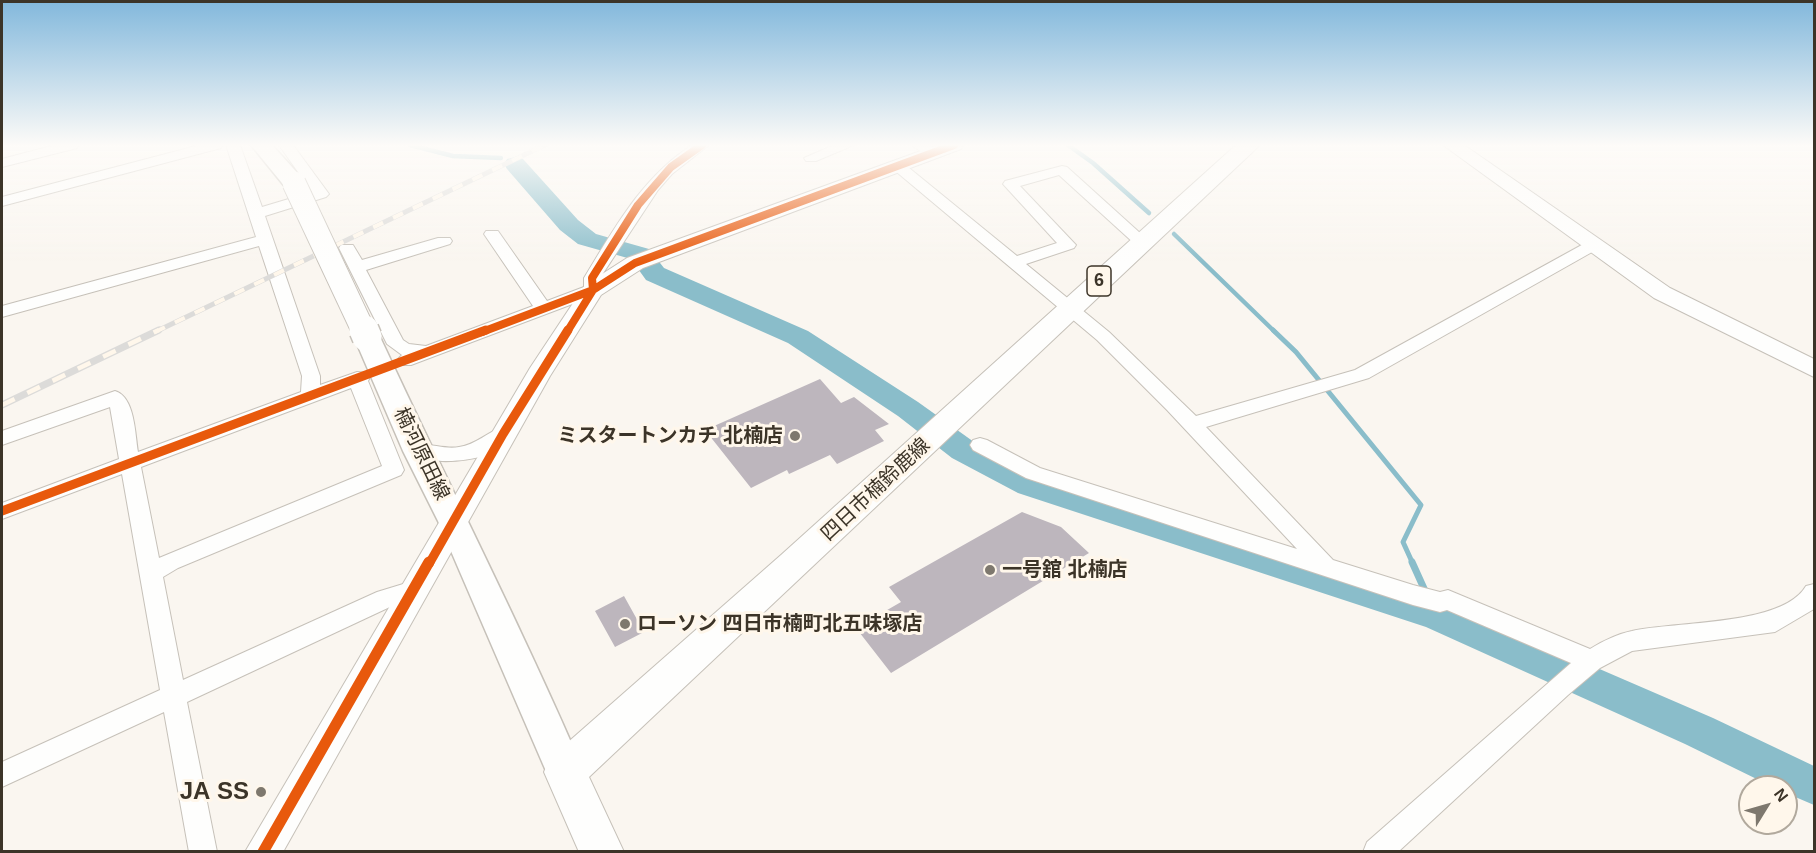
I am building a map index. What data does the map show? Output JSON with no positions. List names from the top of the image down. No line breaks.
{"streets":{"main road":["6","楠河原田線","四日市楠鈴鹿線"]},"crossings":[["楠河原田線","四日市楠鈴鹿線"]],"places":["ミスタートンカチ 北楠店","一号舘 北楠店","ローソン 四日市楠町北五味塚店","JA SS"],"north":"top right"}
